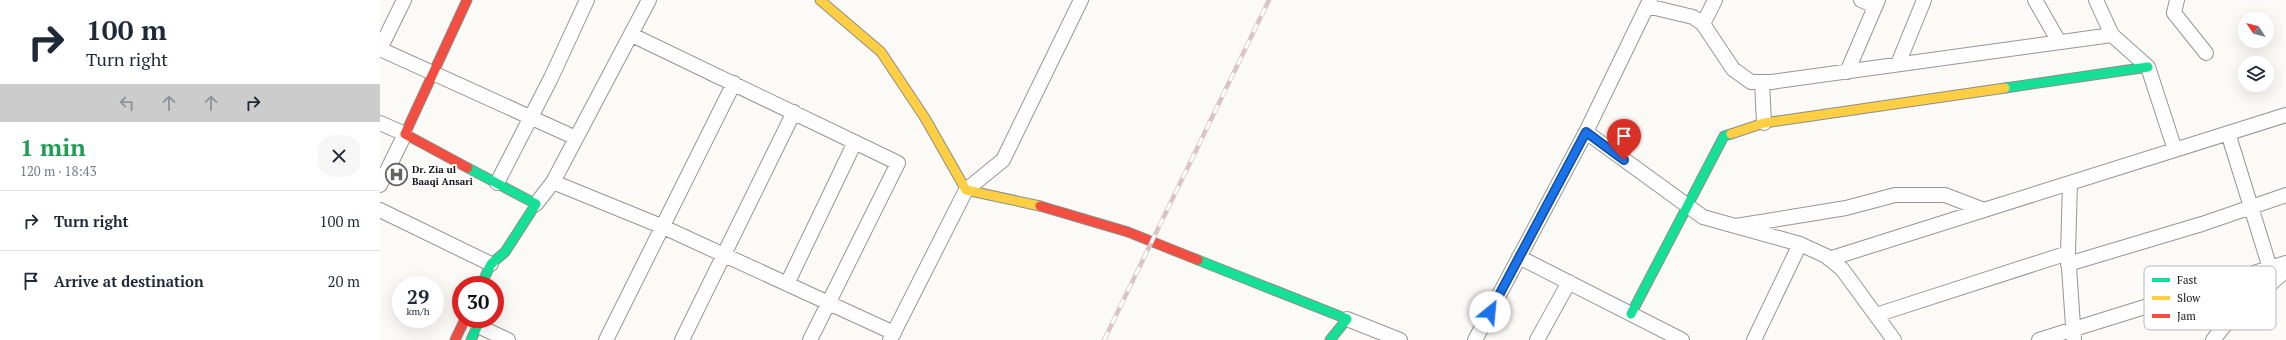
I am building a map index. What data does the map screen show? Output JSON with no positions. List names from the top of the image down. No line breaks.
{"places":{"hospital":["Dr. Zia ul Baaqi Ansari"]},"legend":["Fast","Slow","Jam"],"north":"top left","page":{"turn":["100 m","Turn right"],"heading":["1 min","120 m · 18:43"],"list":[{"name":"Turn right","value":"100 m"},{"name":"Arrive at destination","value":"20 m"}],"speed":"29 km/h","limit":"30"}}
